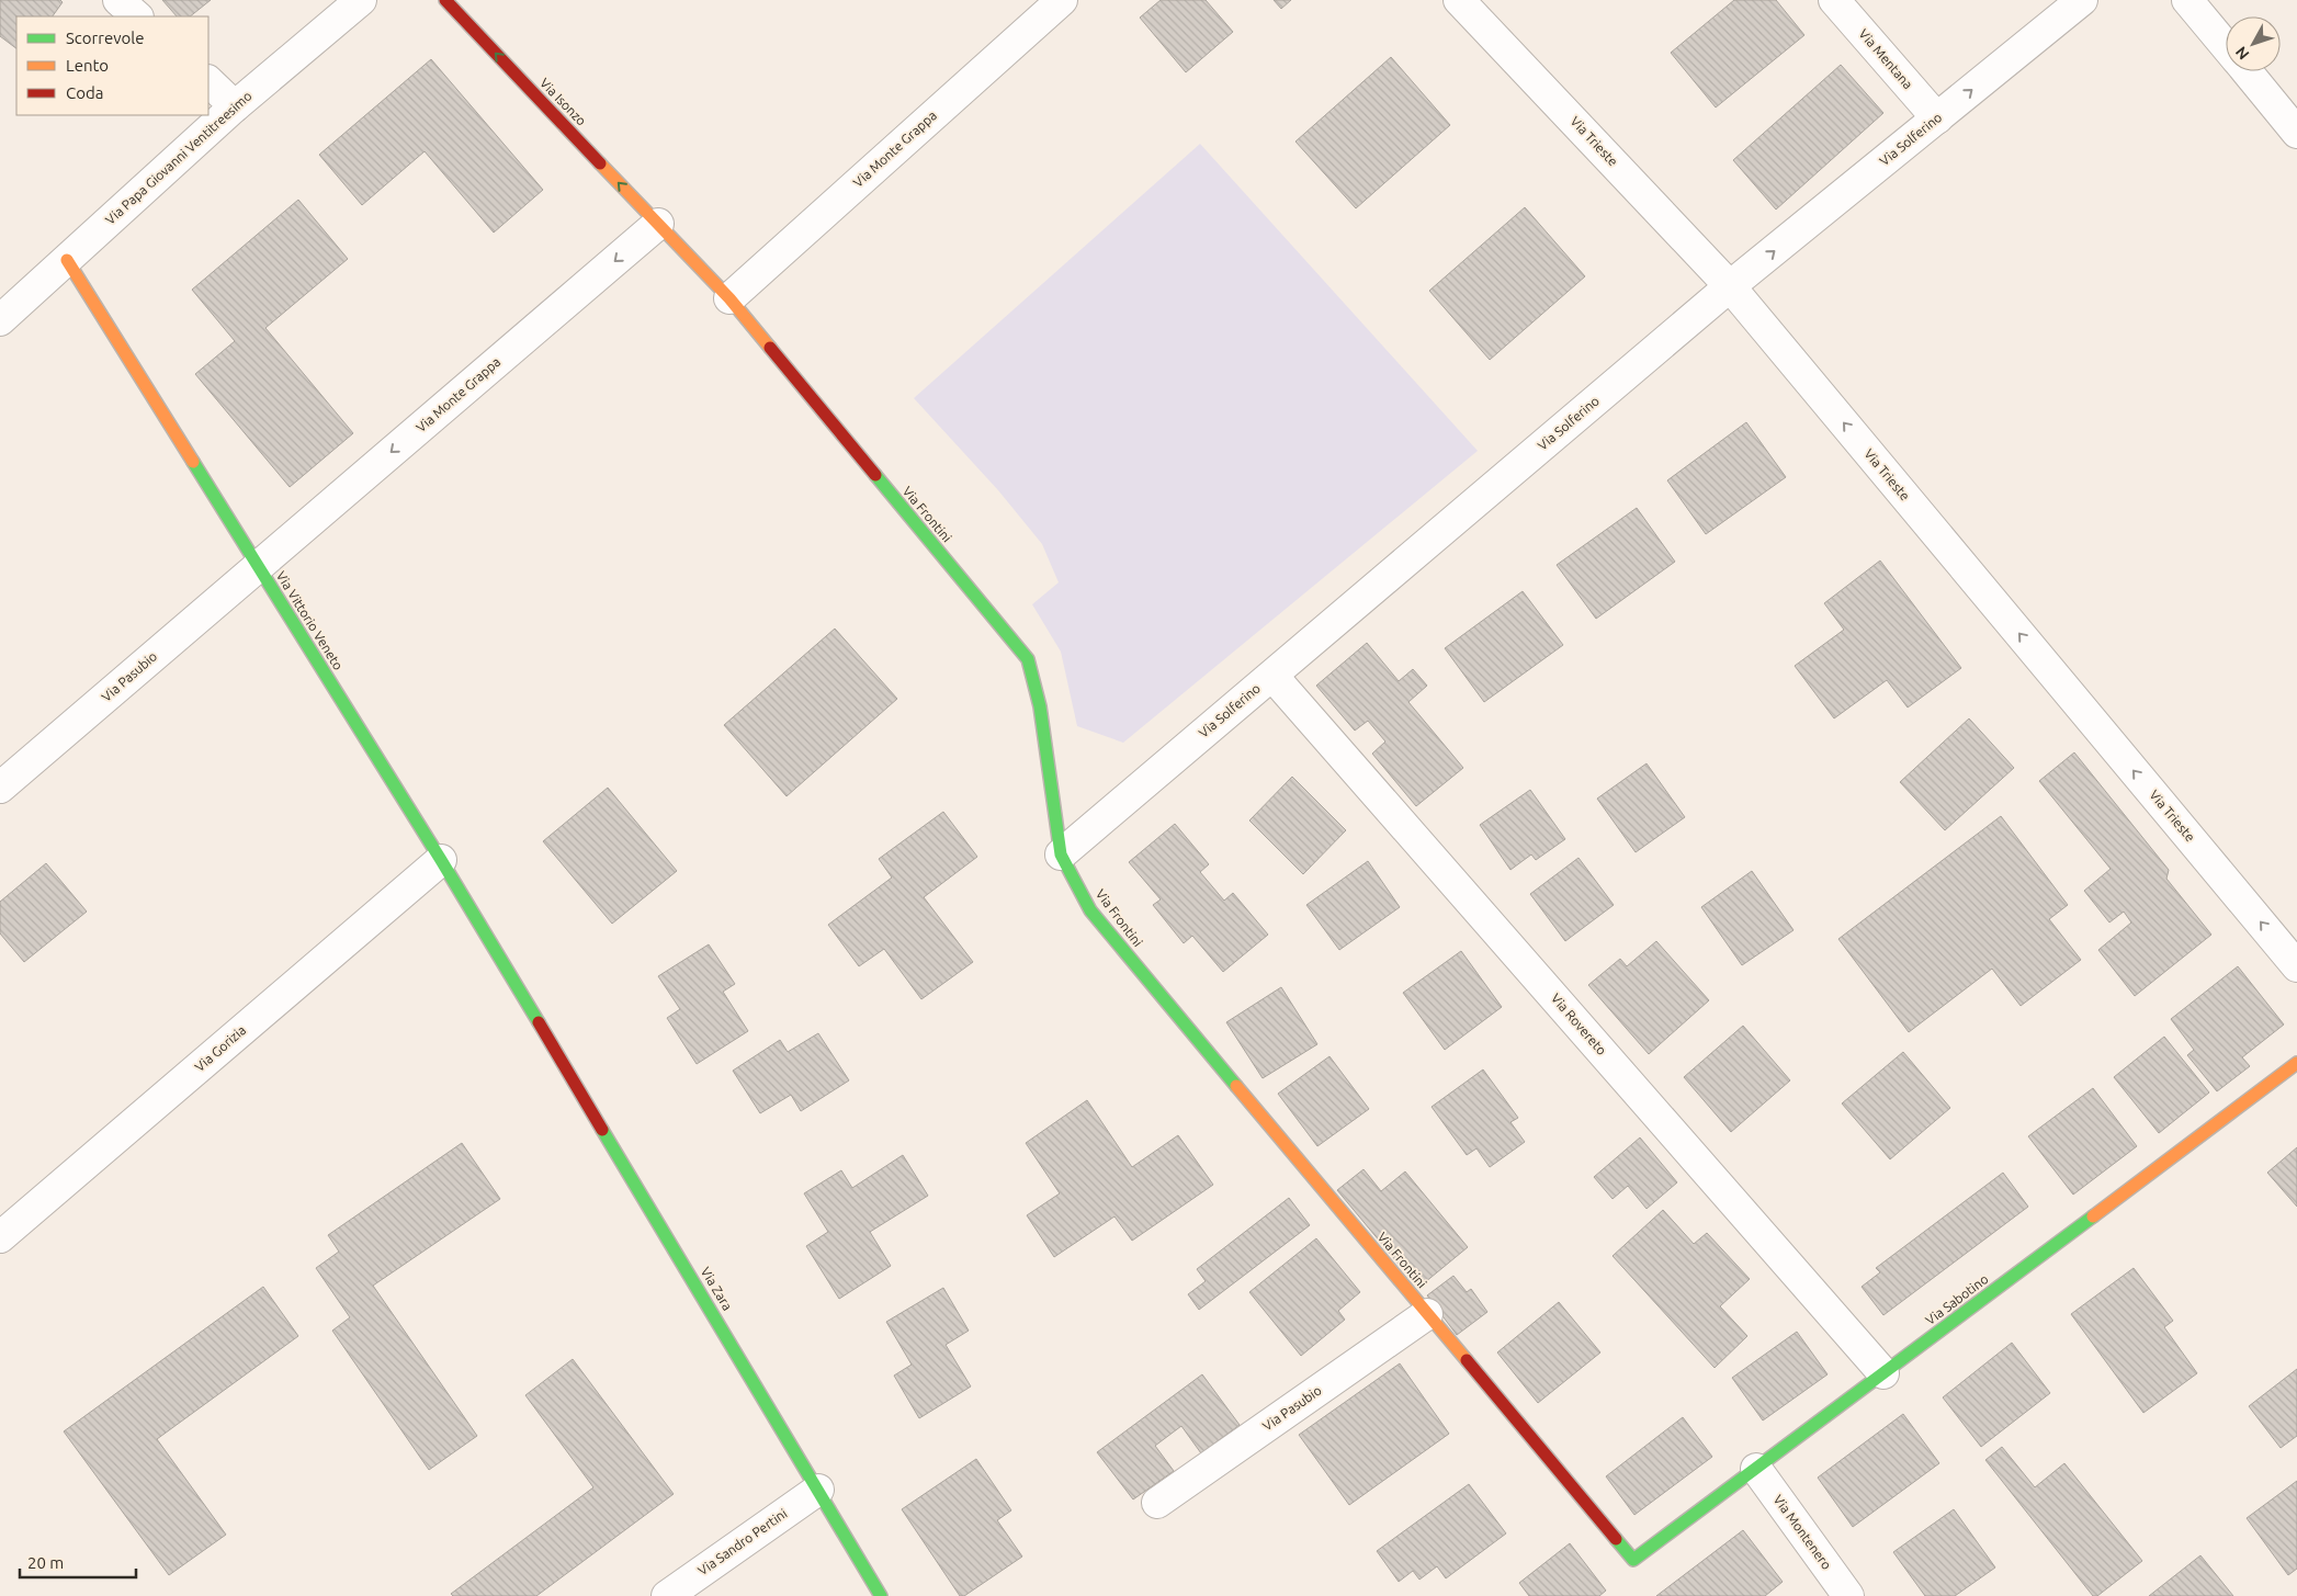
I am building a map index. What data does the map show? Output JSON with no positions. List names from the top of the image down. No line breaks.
{"streets":{"street":["Via Mentana","Via Isonzo","Via Solferino","Via Trieste","Via Monte Grappa","Via Papa Giovanni Ventitreesimo","Via Frontini","Via Vittorio Veneto","Via Pasubio","Via Rovereto","Via Gorizia","Via Zara","Via Sabotino","Via Montenero","Via Sandro Pertini"]},"crossings":[["Via Mentana","Via Solferino"],["Via Isonzo","Via Monte Grappa"],["Via Isonzo","Via Frontini"],["Via Solferino","Via Trieste"],["Via Solferino","Via Frontini"],["Via Solferino","Via Rovereto"],["Via Monte Grappa","Via Frontini"],["Via Monte Grappa","Via Vittorio Veneto"],["Via Monte Grappa","Via Pasubio"],["Via Papa Giovanni Ventitreesimo","Via Vittorio Veneto"],["Via Frontini","Via Pasubio"],["Via Frontini","Via Sabotino"],["Via Vittorio Veneto","Via Pasubio"],["Via Vittorio Veneto","Via Gorizia"],["Via Vittorio Veneto","Via Zara"],["Via Rovereto","Via Sabotino"],["Via Zara","Via Sandro Pertini"],["Via Sabotino","Via Montenero"]],"one_way":["Via Isonzo","Via Trieste","Via Monte Grappa"],"legend":["Scorrevole","Lento","Coda"],"scale_bar":"20 m","north":"bottom left"}
